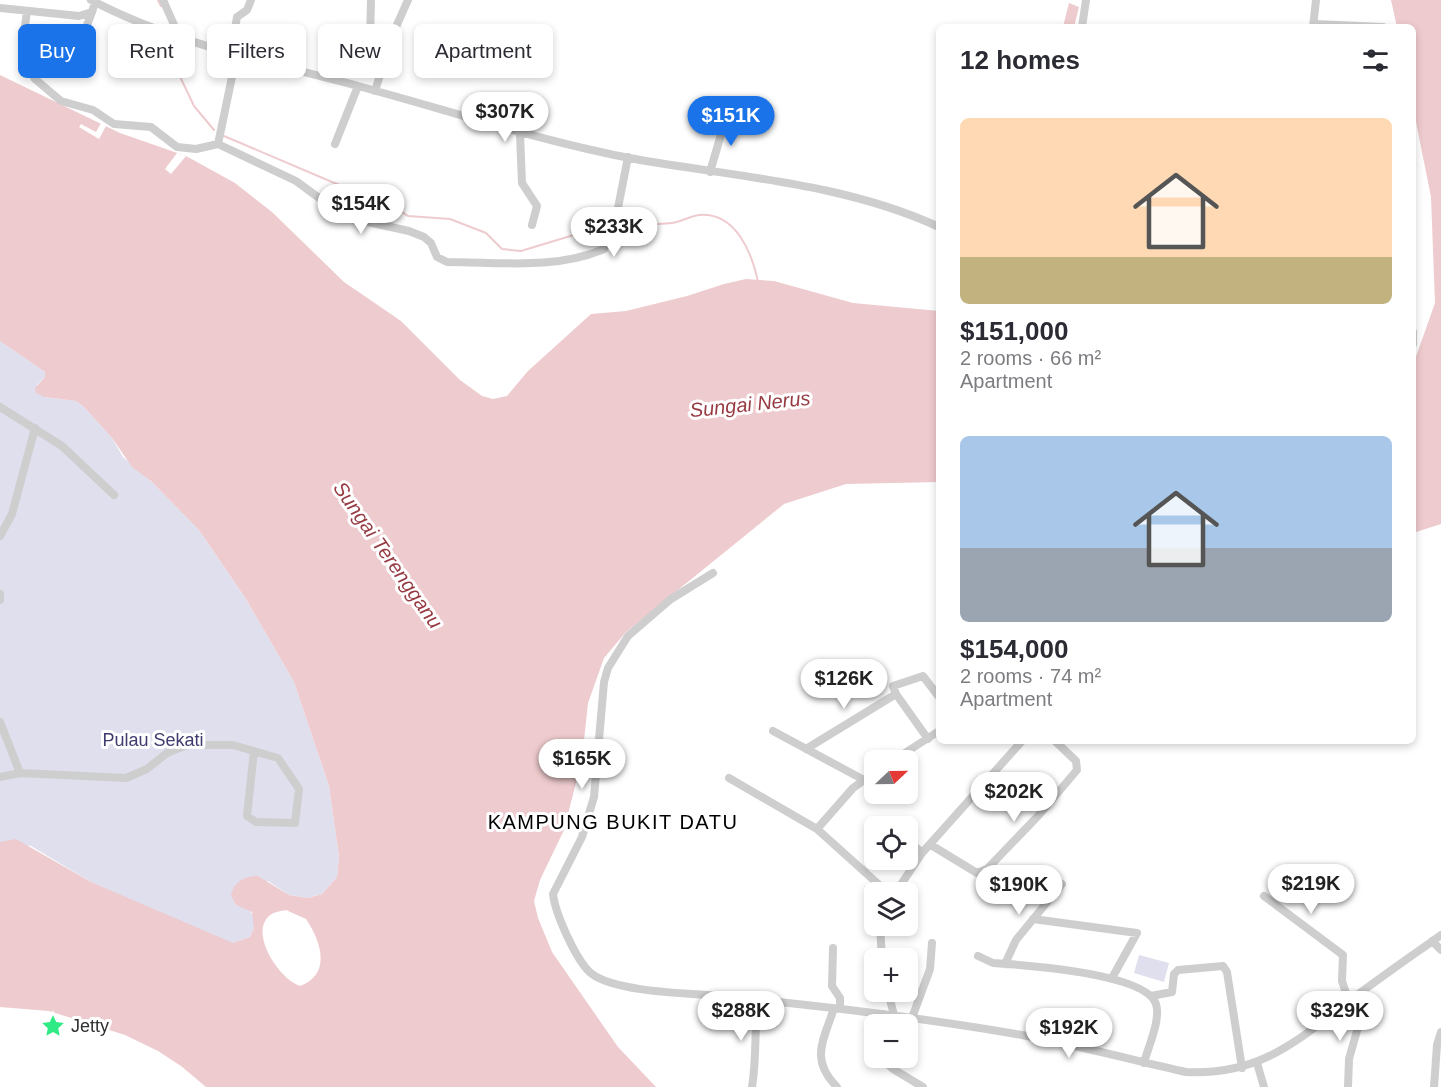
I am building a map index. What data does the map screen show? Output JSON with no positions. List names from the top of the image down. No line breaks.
{"districts":["KAMPUNG BUKIT DATU"],"water":["Sungai Nerus","Sungai Terengganu"],"parks":["Pulau Sekati"],"places":{"place":["Jetty"]},"north":"right","page":{"chip":["Buy","Rent","Filters","New","Apartment"],"heading":"12 homes","price":["$307K","$151K","$154K","$233K","$126K","$165K","$202K","$219K","$190K","$288K","$329K","$192K"],"list":[{"name":"$151,000","note":"2 rooms · 66 m² · Apartment"},{"name":"$154,000","note":"2 rooms · 74 m² · Apartment"}],"map_buttons":["+","−"]}}
